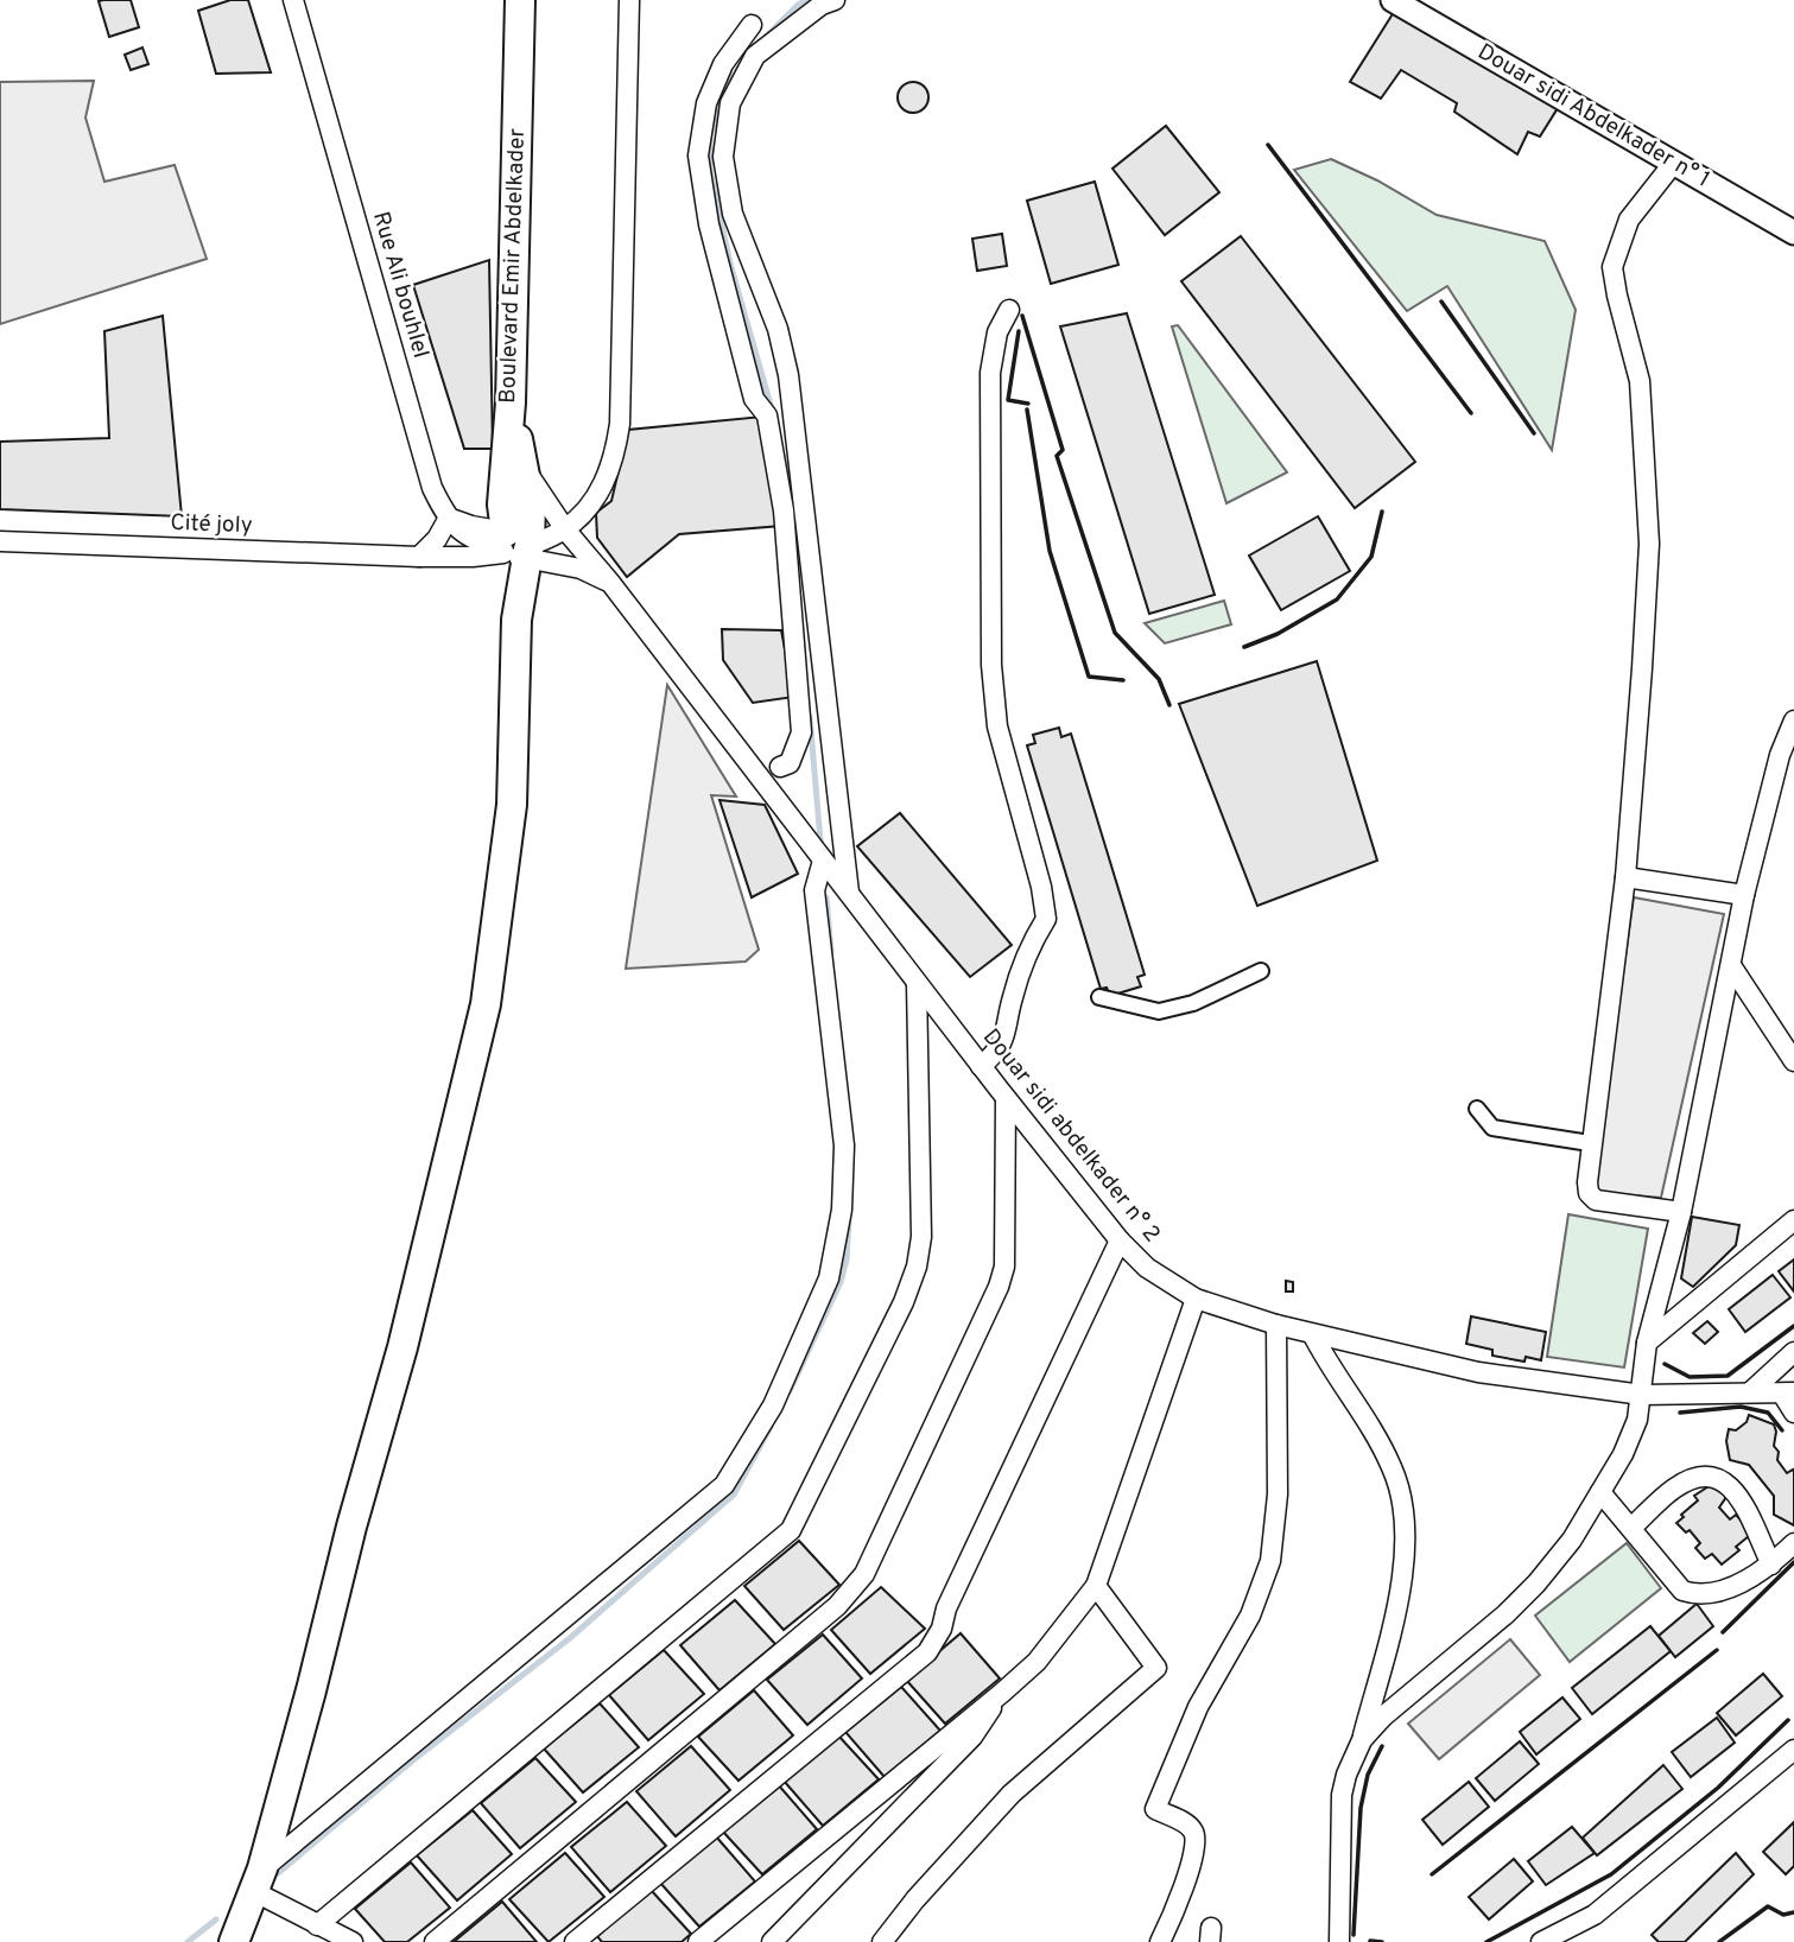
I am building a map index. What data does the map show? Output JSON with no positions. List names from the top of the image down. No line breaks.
{"streets":{"main road":["Boulevard Emir Abdelkader"],"street":["Douar sidi Abdelkader n° 1","Rue Ali bouhlel","Cité joly","Douar sidi abdelkader n° 2"]},"crossings":[["Boulevard Emir Abdelkader","Cité joly"],["Boulevard Emir Abdelkader","Douar sidi abdelkader n° 2"],["Rue Ali bouhlel","Douar sidi abdelkader n° 2"],["Cité joly","Douar sidi abdelkader n° 2"]]}
